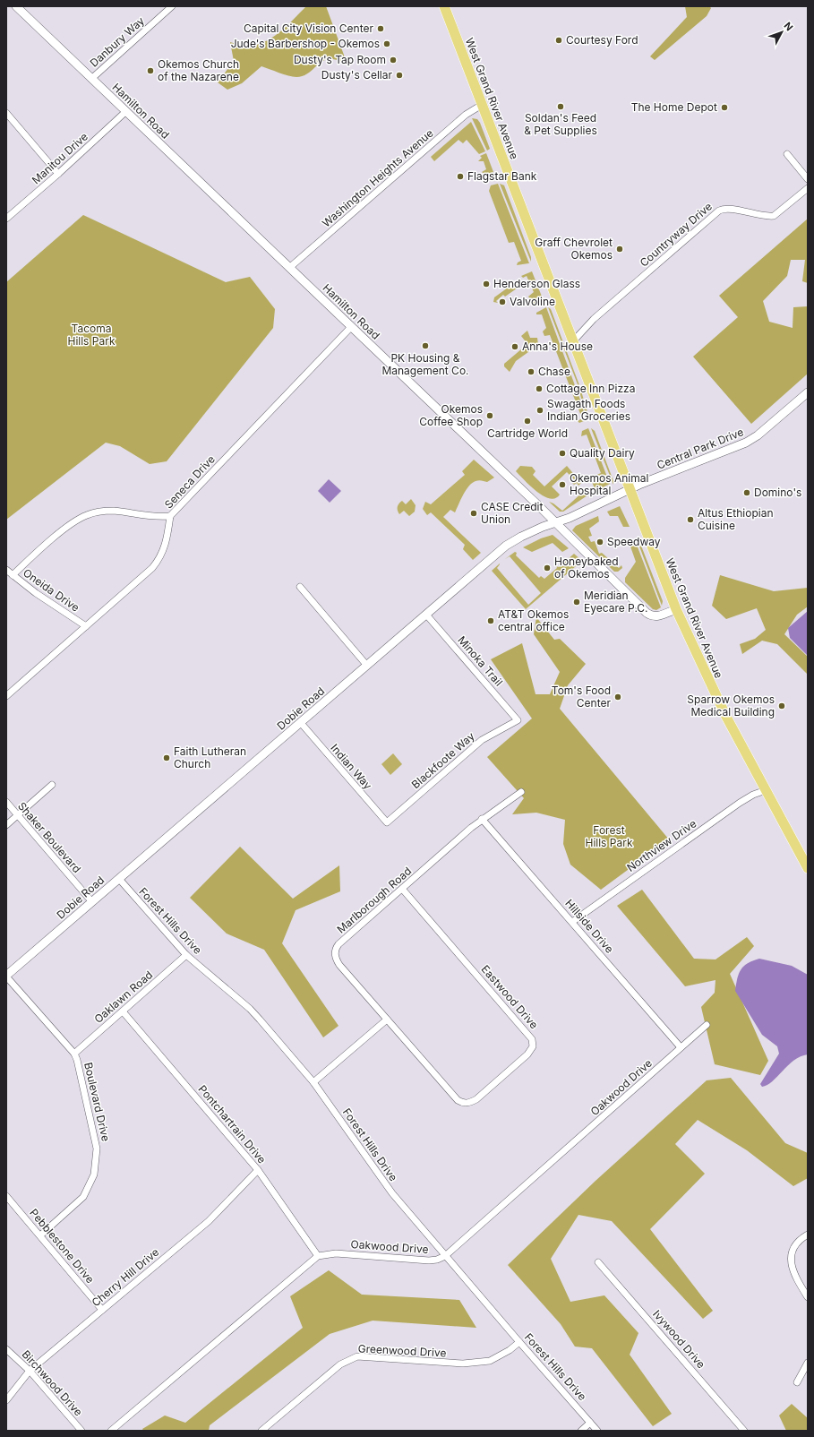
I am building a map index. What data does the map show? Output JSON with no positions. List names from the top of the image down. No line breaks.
{"streets":{"main road":["West Grand River Avenue"],"street":["Danbury Way","Hamilton Road","Manitou Drive","Washington Heights Avenue","Countryway Drive","Central Park Drive","Seneca Drive","Oneida Drive","Minoka Trail","Dobie Road","Blackfoote Way","Indian Way","Shaker Boulevard","Northview Drive","Marlborough Road","Forest Hills Drive","Hillside Drive","Oaklawn Road","Eastwood Drive","Oakwood Drive","Boulevard Drive","Pontchartrain Drive","Pebblestone Drive","Cherry Hill Drive","Ivywood Drive","Greenwood Drive","Birchwood Drive"]},"crossings":[["Danbury Way","Hamilton Road"],["West Grand River Avenue","Hamilton Road"],["West Grand River Avenue","Washington Heights Avenue"],["West Grand River Avenue","Countryway Drive"],["West Grand River Avenue","Central Park Drive"],["West Grand River Avenue","Dobie Road"],["West Grand River Avenue","Northview Drive"],["Hamilton Road","Manitou Drive"],["Hamilton Road","Washington Heights Avenue"],["Hamilton Road","Seneca Drive"],["Hamilton Road","Dobie Road"],["Central Park Drive","Dobie Road"],["Seneca Drive","Oneida Drive"],["Minoka Trail","Dobie Road"],["Minoka Trail","Blackfoote Way"],["Dobie Road","Indian Way"],["Dobie Road","Shaker Boulevard"],["Dobie Road","Forest Hills Drive"],["Dobie Road","Boulevard Drive"],["Blackfoote Way","Indian Way"],["Northview Drive","Hillside Drive"],["Marlborough Road","Hillside Drive"],["Marlborough Road","Eastwood Drive"],["Forest Hills Drive","Oaklawn Road"],["Forest Hills Drive","Oakwood Drive"],["Forest Hills Drive","Greenwood Drive"],["Hillside Drive","Oakwood Drive"],["Oaklawn Road","Boulevard Drive"],["Oaklawn Road","Pontchartrain Drive"],["Oakwood Drive","Pontchartrain Drive"],["Boulevard Drive","Pebblestone Drive"],["Pontchartrain Drive","Cherry Hill Drive"],["Pebblestone Drive","Cherry Hill Drive"],["Cherry Hill Drive","Birchwood Drive"]],"parks":["Tacoma Hills Park","Forest Hills Park"],"places":["Capital City Vision Center","Courtesy Ford","Jude's Barbershop - Okemos","Dusty's Tap Room","Okemos Church of the Nazarene","Dusty's Cellar","Soldan's Feed & Pet Supplies","The Home Depot","Flagstar Bank","Graff Chevrolet Okemos","Henderson Glass","Valvoline","PK Housing & Management Co.","Anna's House","Chase","Cottage Inn Pizza","Swagath Foods Indian Groceries","Okemos Coffee Shop","Cartridge World","Quality Dairy","Okemos Animal Hospital","Domino's","CASE Credit Union","Altus Ethiopian Cuisine","Speedway","Honeybaked of Okemos","Meridian Eyecare P.C.","AT&T Okemos central office","Tom's Food Center","Sparrow Okemos Medical Building","Faith Lutheran Church"],"north":"top right"}
